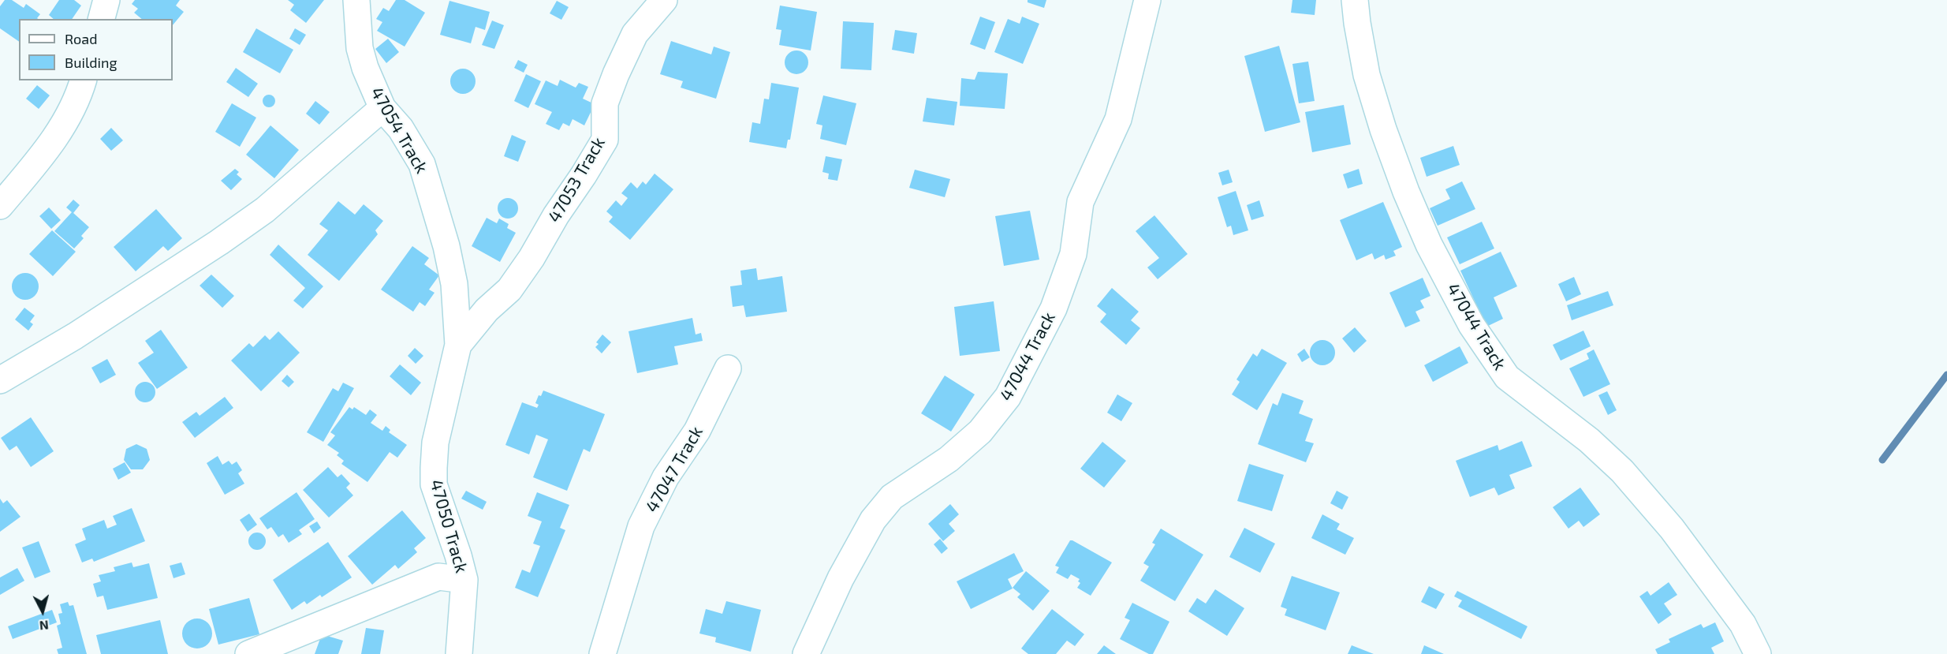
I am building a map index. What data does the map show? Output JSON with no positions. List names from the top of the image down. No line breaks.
{"streets":{"street":["47054 Track","47053 Track","47044 Track","47047 Track","47050 Track"]},"crossings":[["47054 Track","47053 Track"],["47054 Track","47050 Track"],["47053 Track","47050 Track"]],"legend":["Road","Building"],"north":"bottom"}
